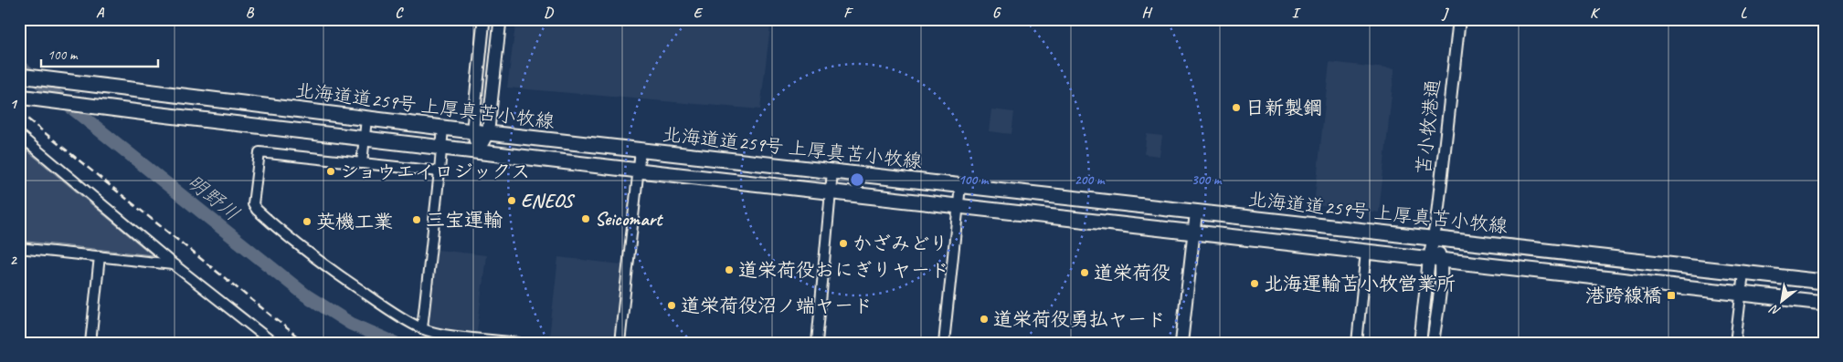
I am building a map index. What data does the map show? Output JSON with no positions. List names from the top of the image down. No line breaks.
{"streets":{"main road":["北海道道259号 上厚真苫小牧線"],"street":["苫小牧港通"]},"crossings":[["北海道道259号 上厚真苫小牧線","苫小牧港通"]],"water":["明野川"],"places":{"other":["日新製鋼","ショウエイロジックス","ENEOS","Seicomart","三宝運輸","英機工業","かざみどり","道栄荷役おにぎりヤード","道栄荷役","北海運輸苫小牧営業所","道栄荷役沼ノ端ヤード","道栄荷役勇払ヤード"],"transit":["港跨線橋"]},"scale_bar":"100 m","north":"bottom left","grid":{"columns":["A","B","C","D","E","F","G","H","I","J","K","L"],"rows":["1","2"]},"rings":["100 m","200 m","300 m"]}
